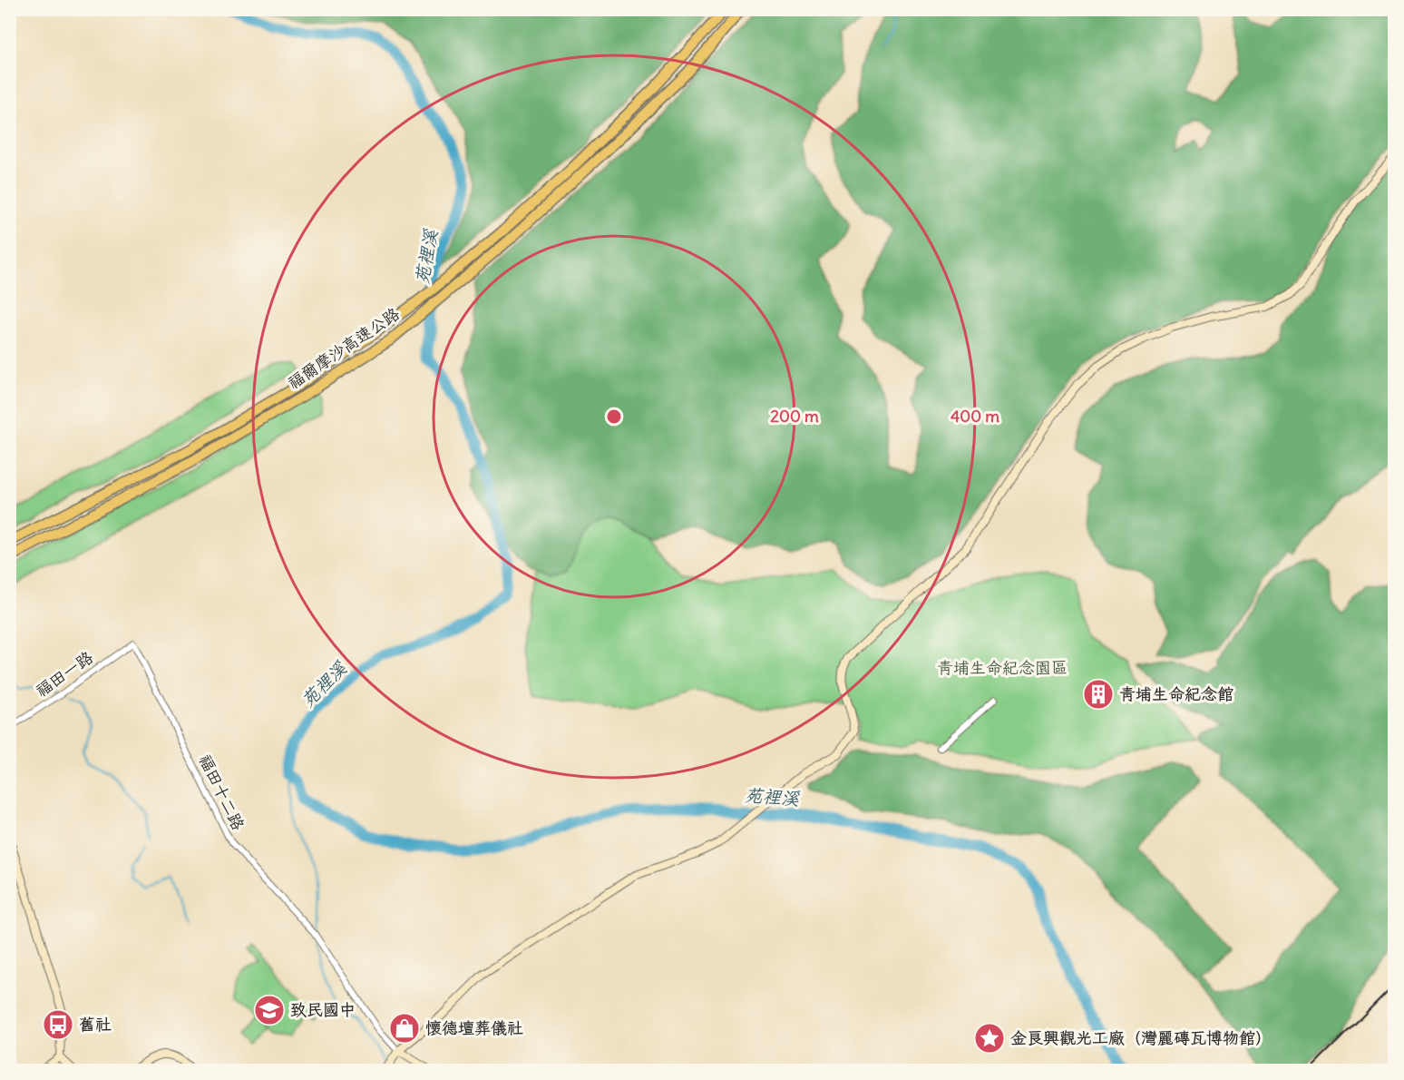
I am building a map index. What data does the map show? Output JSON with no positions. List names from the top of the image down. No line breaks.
{"streets":{"highway":["福爾摩沙高速公路"],"street":["福田一路","福田十二路"]},"crossings":[["福田一路","福田十二路"]],"water":["苑裡溪"],"parks":["青埔生命紀念園區"],"places":{"building":["青埔生命紀念館"],"school or university":["致民國中"],"bus stop":["舊社"],"shop":["懷德壇葬儀社"],"place":["金良興觀光工廠（灣麗磚瓦博物館）"]},"rings":["200 m","400 m"]}
